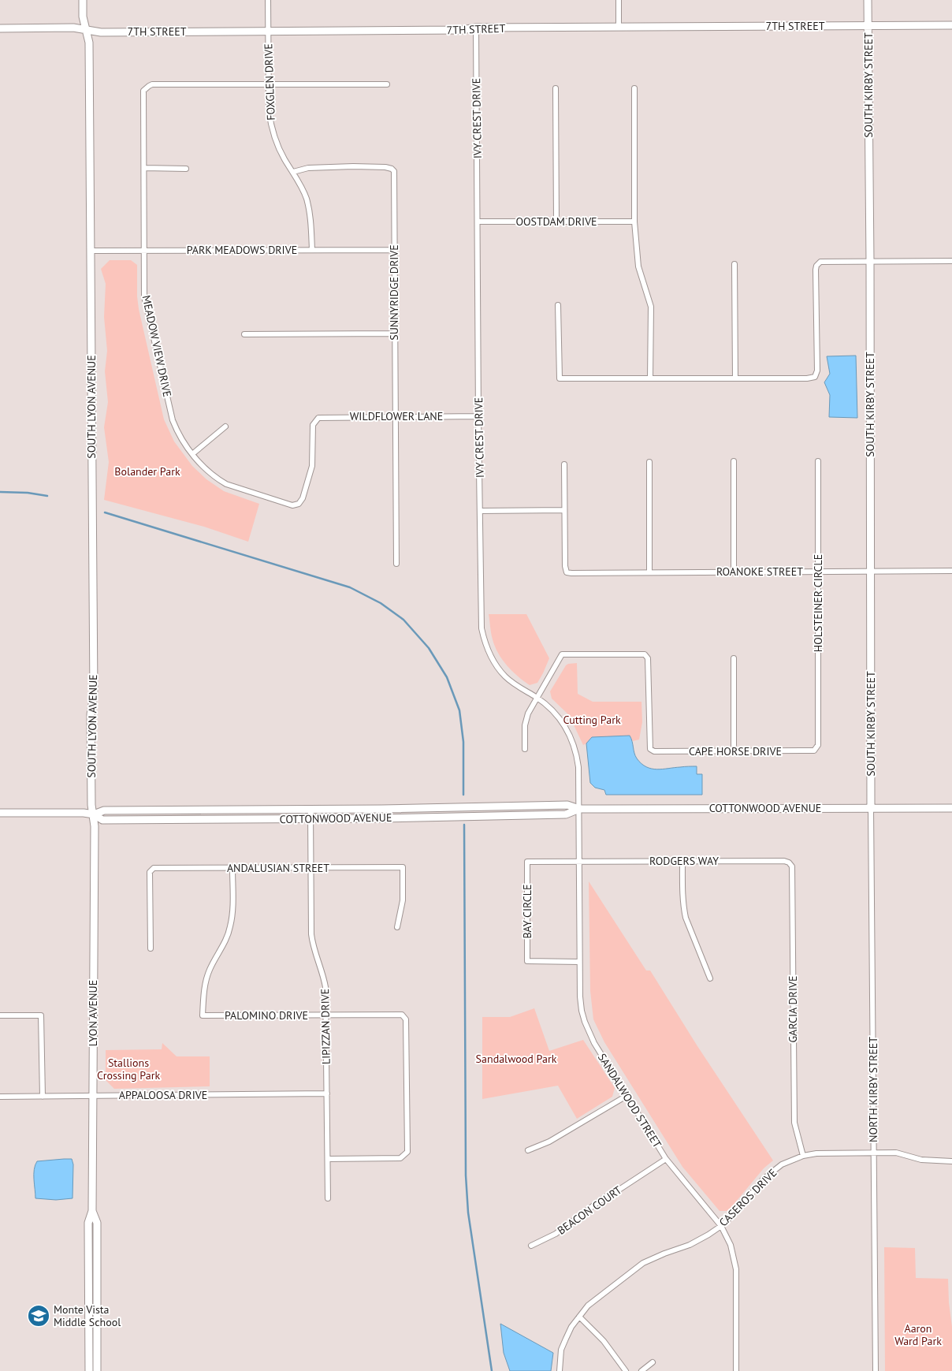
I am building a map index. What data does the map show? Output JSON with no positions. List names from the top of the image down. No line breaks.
{"streets":{"street":["7TH STREET","FOXGLEN DRIVE","SOUTH KIRBY STREET","IVY CREST DRIVE","OOSTDAM DRIVE","PARK MEADOWS DRIVE","SUNNYRIDGE DRIVE","MEADOW VIEW DRIVE","SOUTH LYON AVENUE","WILDFLOWER LANE","ROANOKE STREET","HOLSTEINER CIRCLE","CAPE HORSE DRIVE","COTTONWOOD AVENUE","RODGERS WAY","ANDALUSIAN STREET","BAY CIRCLE","GARCIA DRIVE","LYON AVENUE","PALOMINO DRIVE","LIPIZZAN DRIVE","NORTH KIRBY STREET","APPALOOSA DRIVE","SANDALWOOD STREET","CASEROS DRIVE","BEACON COURT"]},"crossings":[["7TH STREET","FOXGLEN DRIVE"],["7TH STREET","SOUTH KIRBY STREET"],["7TH STREET","IVY CREST DRIVE"],["7TH STREET","SOUTH LYON AVENUE"],["FOXGLEN DRIVE","PARK MEADOWS DRIVE"],["FOXGLEN DRIVE","SUNNYRIDGE DRIVE"],["FOXGLEN DRIVE","MEADOW VIEW DRIVE"],["SOUTH KIRBY STREET","ROANOKE STREET"],["SOUTH KIRBY STREET","COTTONWOOD AVENUE"],["SOUTH KIRBY STREET","NORTH KIRBY STREET"],["IVY CREST DRIVE","OOSTDAM DRIVE"],["IVY CREST DRIVE","WILDFLOWER LANE"],["IVY CREST DRIVE","CAPE HORSE DRIVE"],["IVY CREST DRIVE","COTTONWOOD AVENUE"],["IVY CREST DRIVE","SANDALWOOD STREET"],["PARK MEADOWS DRIVE","SUNNYRIDGE DRIVE"],["PARK MEADOWS DRIVE","MEADOW VIEW DRIVE"],["PARK MEADOWS DRIVE","SOUTH LYON AVENUE"],["SUNNYRIDGE DRIVE","WILDFLOWER LANE"],["MEADOW VIEW DRIVE","WILDFLOWER LANE"],["SOUTH LYON AVENUE","COTTONWOOD AVENUE"],["SOUTH LYON AVENUE","LYON AVENUE"],["ROANOKE STREET","HOLSTEINER CIRCLE"],["HOLSTEINER CIRCLE","CAPE HORSE DRIVE"],["COTTONWOOD AVENUE","LYON AVENUE"],["COTTONWOOD AVENUE","LIPIZZAN DRIVE"],["COTTONWOOD AVENUE","NORTH KIRBY STREET"],["COTTONWOOD AVENUE","SANDALWOOD STREET"],["RODGERS WAY","BAY CIRCLE"],["RODGERS WAY","GARCIA DRIVE"],["RODGERS WAY","SANDALWOOD STREET"],["ANDALUSIAN STREET","PALOMINO DRIVE"],["ANDALUSIAN STREET","LIPIZZAN DRIVE"],["BAY CIRCLE","SANDALWOOD STREET"],["GARCIA DRIVE","CASEROS DRIVE"],["LYON AVENUE","APPALOOSA DRIVE"],["PALOMINO DRIVE","LIPIZZAN DRIVE"],["LIPIZZAN DRIVE","APPALOOSA DRIVE"],["NORTH KIRBY STREET","CASEROS DRIVE"],["SANDALWOOD STREET","CASEROS DRIVE"],["SANDALWOOD STREET","BEACON COURT"]],"parks":["Bolander Park","Cutting Park","Sandalwood Park","Stallions Crossing Park","Aaron Ward Park"],"places":{"school or university":["Monte Vista Middle School"]}}
